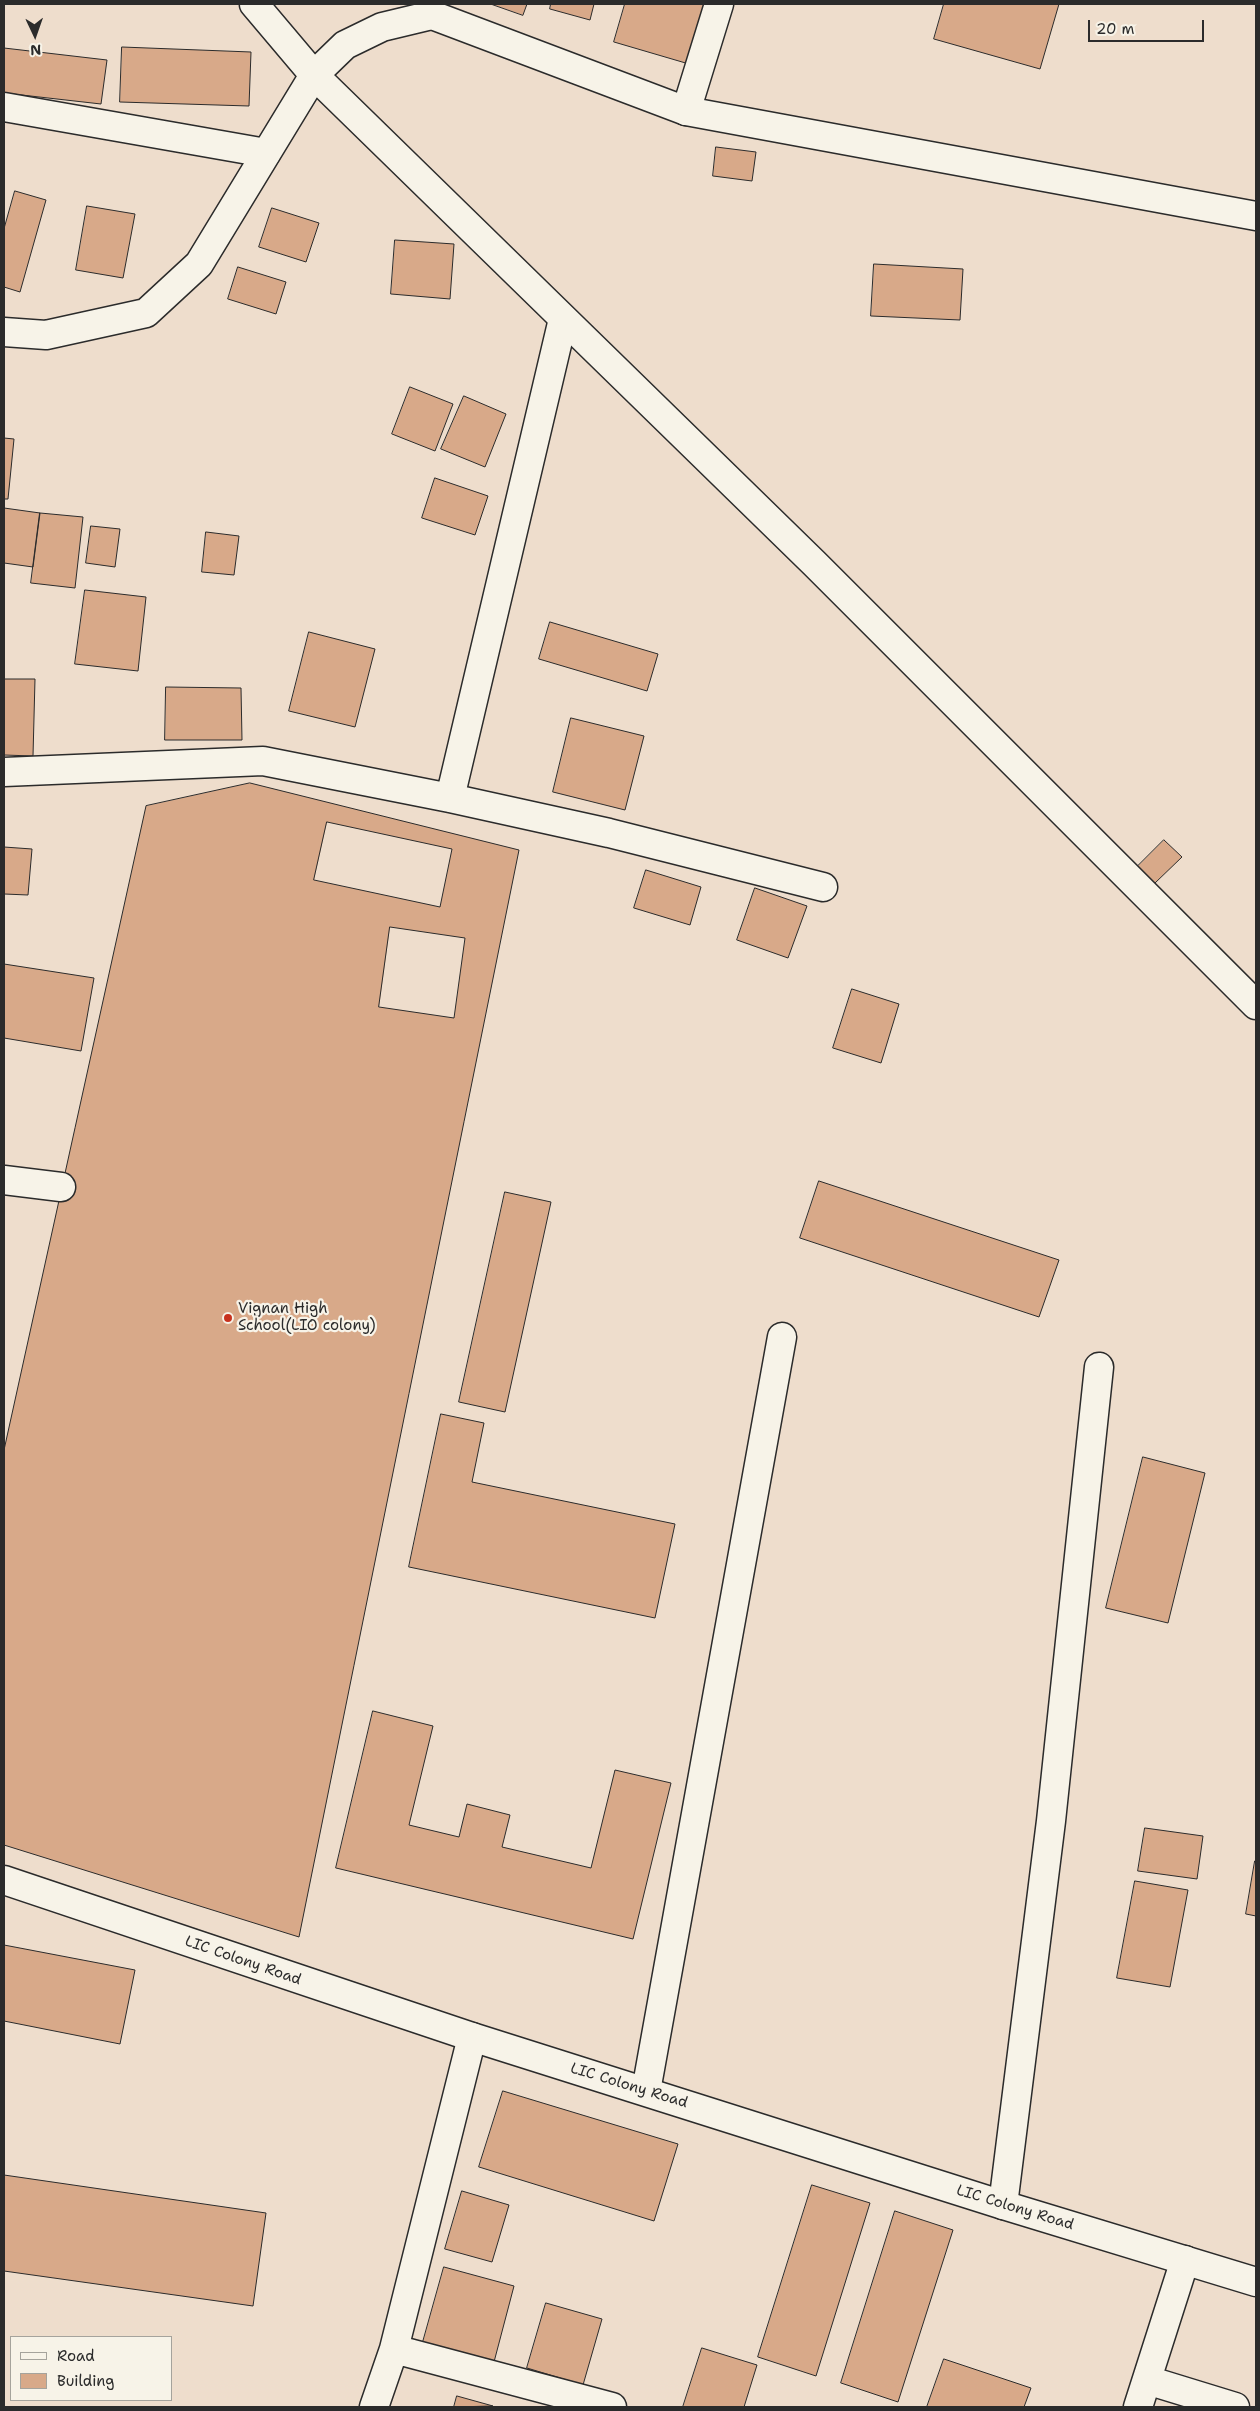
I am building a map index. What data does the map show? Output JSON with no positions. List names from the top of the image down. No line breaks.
{"streets":{"street":["LIC Colony Road"]},"places":["Vignan High School(LIO colony)"],"legend":["Road","Building"],"scale_bar":"20 m","north":"bottom"}
